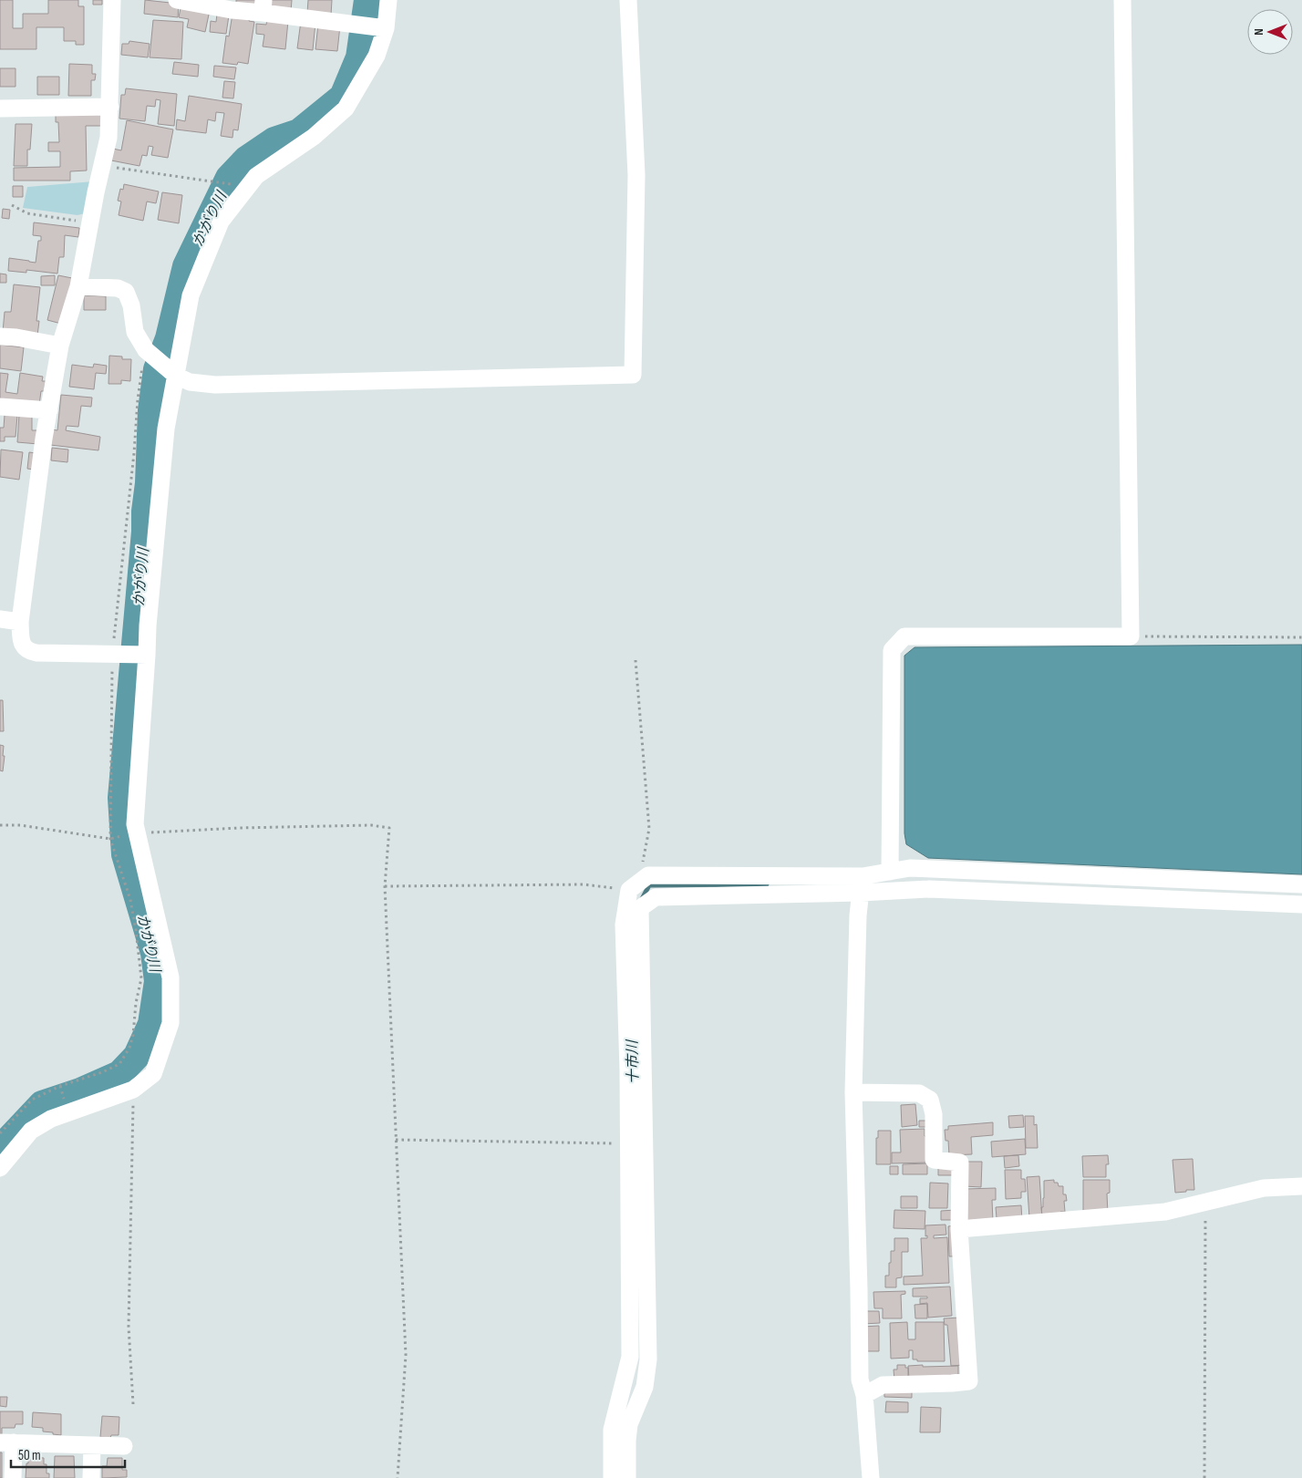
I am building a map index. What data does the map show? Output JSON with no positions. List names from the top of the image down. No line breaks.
{"water":["かがり川","十市川"],"scale_bar":"50 m","north":"left"}
